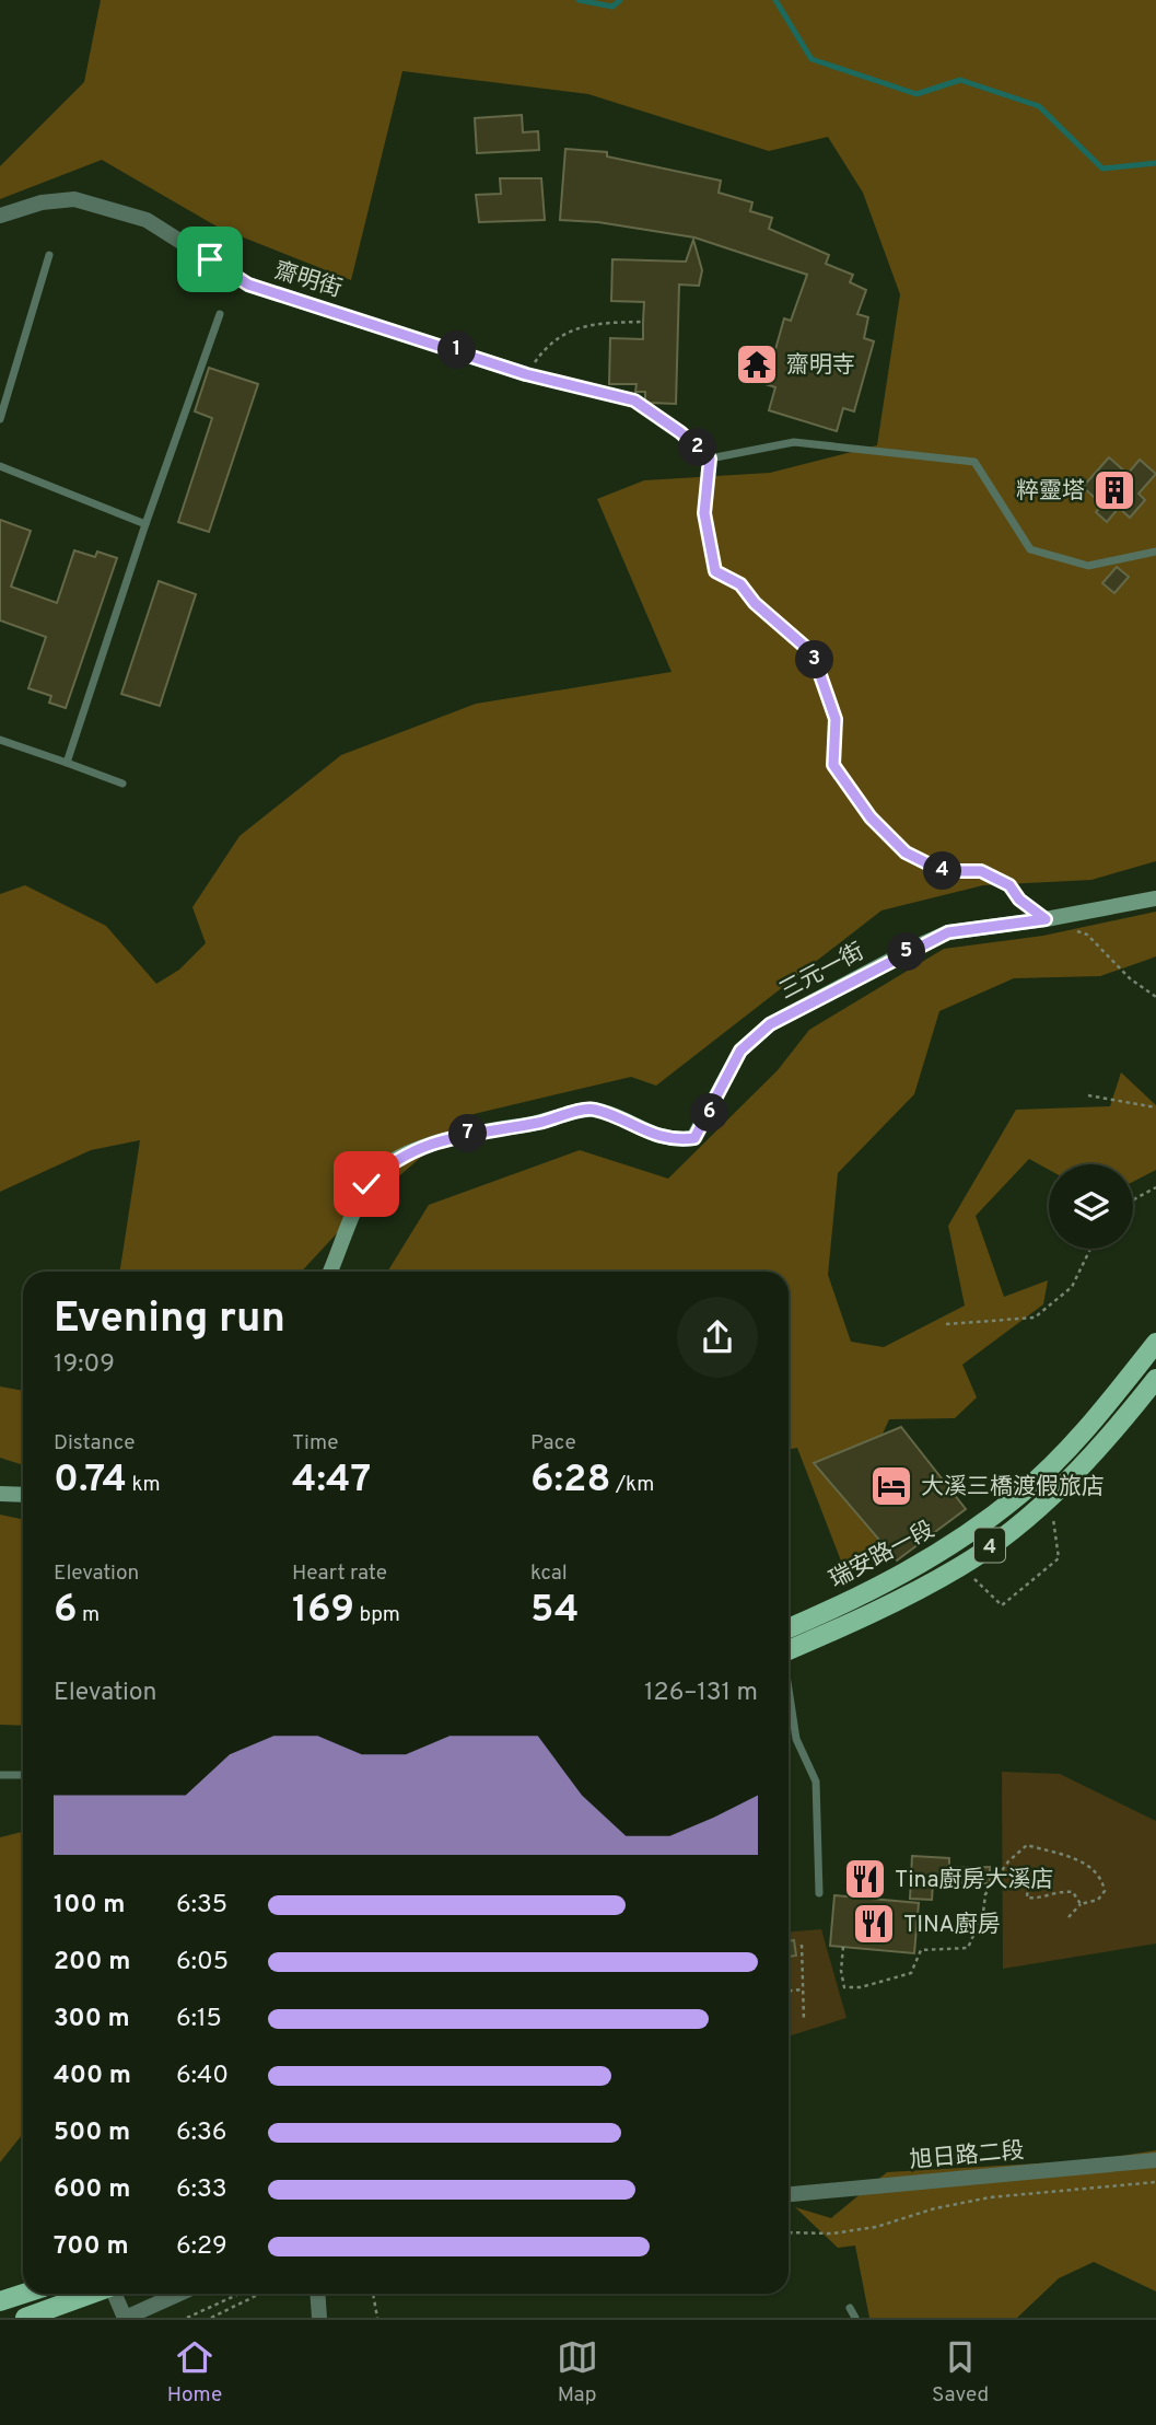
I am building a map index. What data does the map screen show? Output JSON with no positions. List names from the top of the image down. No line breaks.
{"streets":{"main road":["4","瑞安路一段"],"street":["齋明街","三元一街","旭日路二段"]},"places":{"temple":["齋明寺"],"building":["粹靈塔"],"hotel":["大溪三橋渡假旅店"],"restaurant":["Tina廚房大溪店","TINA廚房"]},"page":{"pins":["1","2","3","4","5","6","7"],"heading":["Evening run","19:09"],"stats":[["Distance","0.74 km"],["Time","4:47"],["Pace","6:28 /km"],["Elevation","6 m"],["Heart rate","169 bpm"],["kcal","54"]],"chart":["Elevation","126–131 m"],"list":[{"name":"100 m","note":"6:35"},{"name":"200 m","note":"6:05"},{"name":"300 m","note":"6:15"},{"name":"400 m","note":"6:40"},{"name":"500 m","note":"6:36"},{"name":"600 m","note":"6:33"},{"name":"700 m","note":"6:29"}],"tabs":["Home","Map","Saved"]}}
